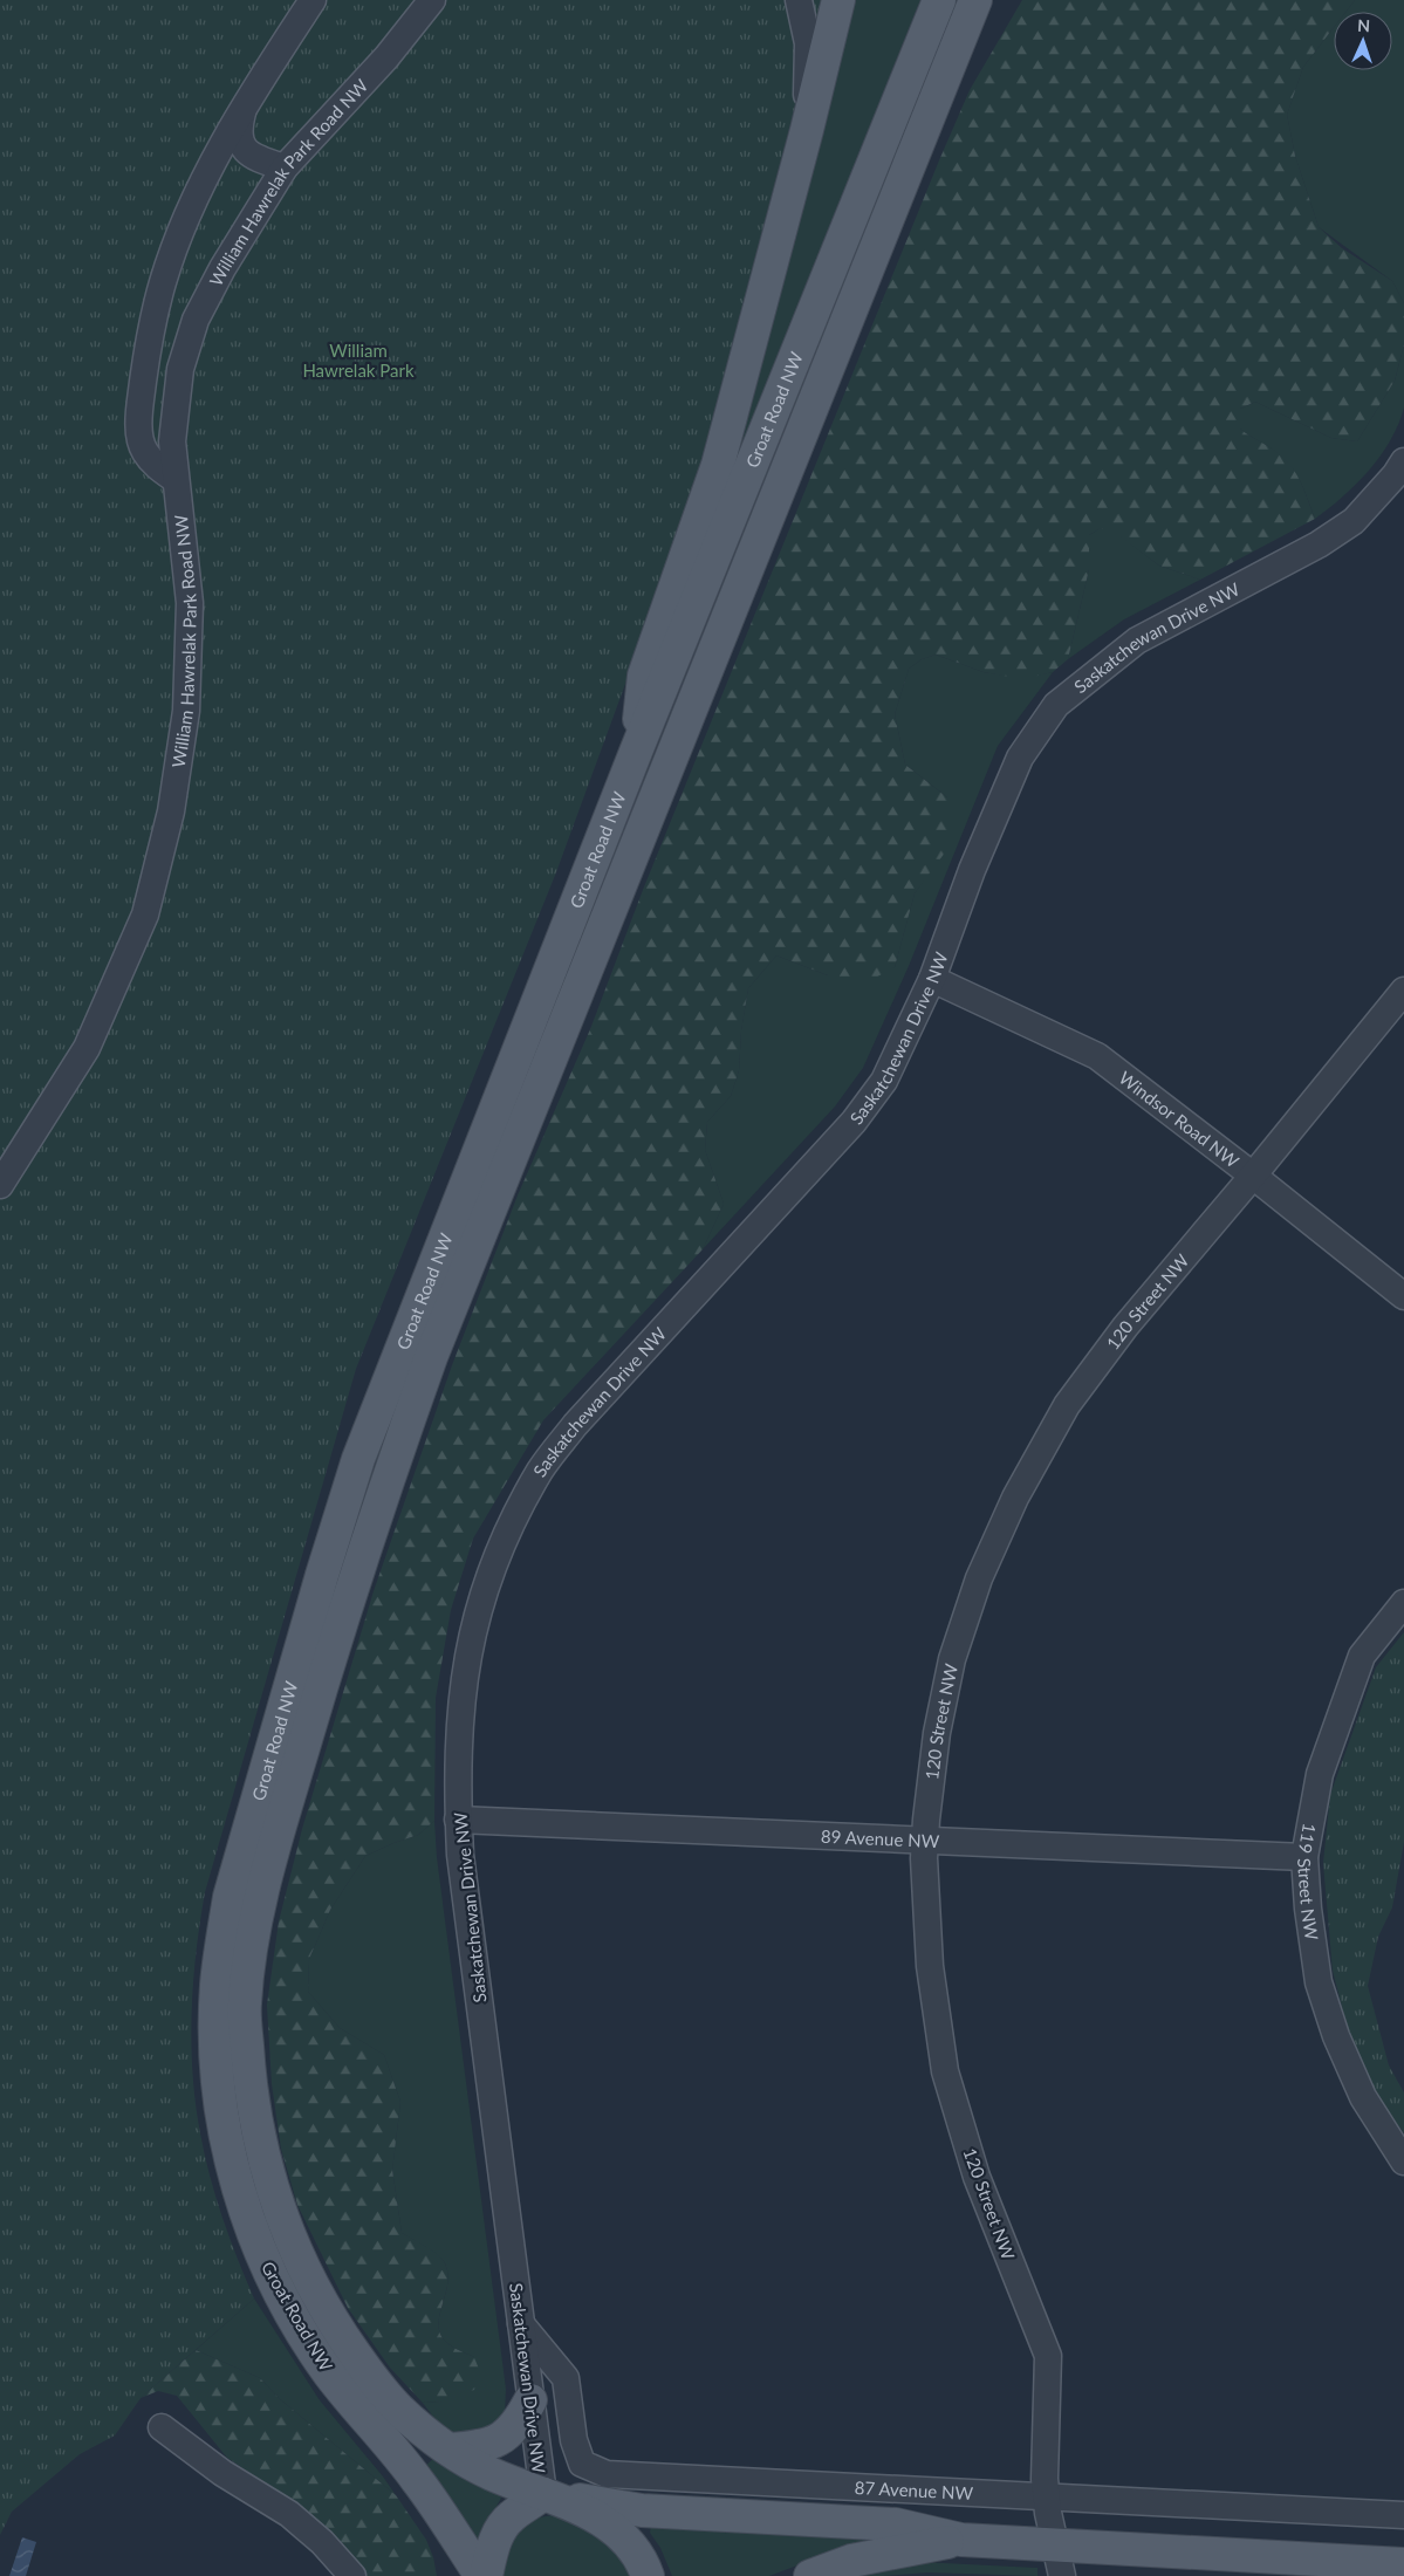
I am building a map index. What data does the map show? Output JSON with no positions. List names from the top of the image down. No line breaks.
{"streets":{"main road":["Groat Road NW","Saskatchewan Drive NW","87 Avenue NW"],"street":["William Hawrelak Park Road NW","Windsor Road NW","120 Street NW","89 Avenue NW","119 Street NW"]},"crossings":[["Groat Road NW","Saskatchewan Drive NW"],["Groat Road NW","87 Avenue NW"],["Saskatchewan Drive NW","Windsor Road NW"],["Saskatchewan Drive NW","89 Avenue NW"],["Saskatchewan Drive NW","87 Avenue NW"],["Windsor Road NW","120 Street NW"],["120 Street NW","89 Avenue NW"],["120 Street NW","87 Avenue NW"],["89 Avenue NW","119 Street NW"]],"parks":["William Hawrelak Park"],"north":"top"}
